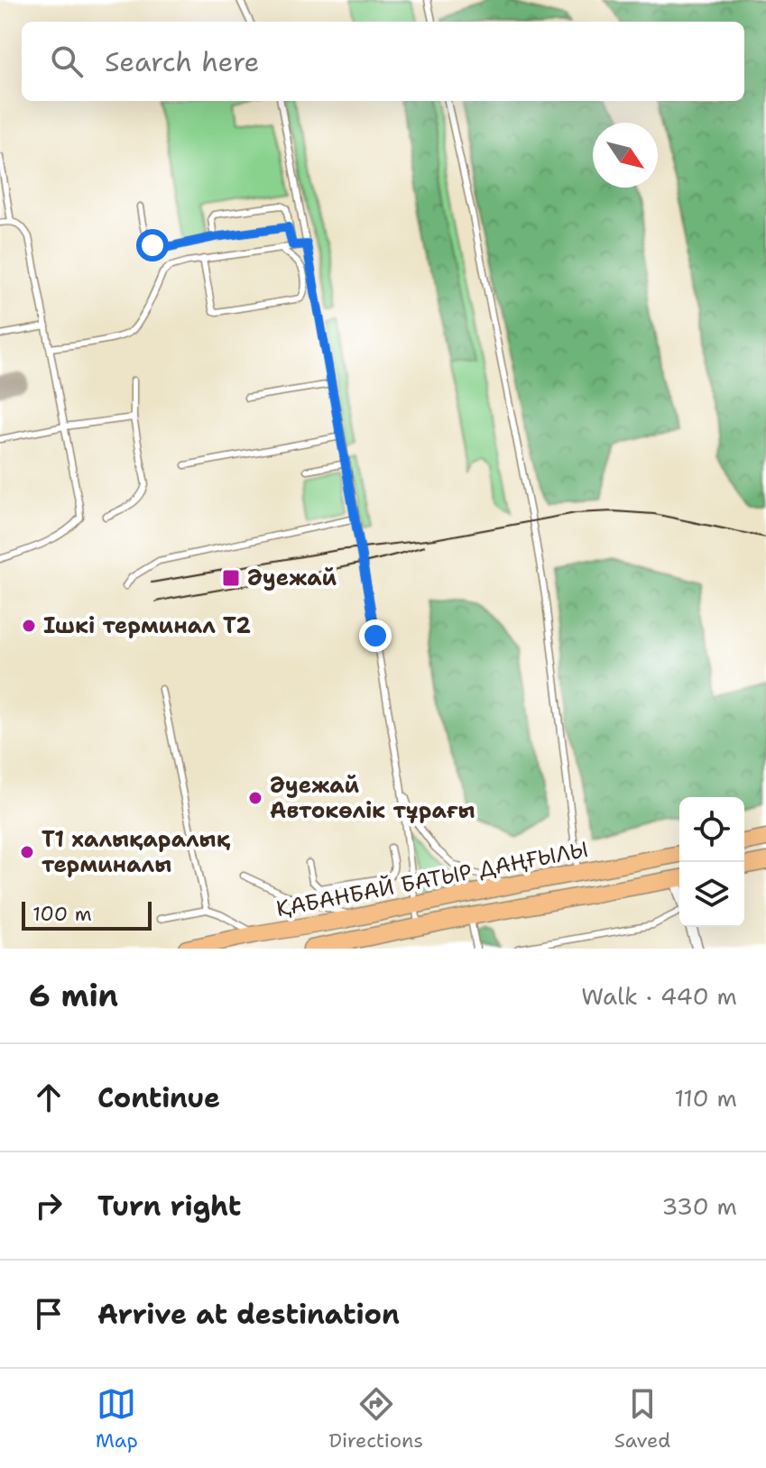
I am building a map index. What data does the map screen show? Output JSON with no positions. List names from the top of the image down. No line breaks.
{"streets":{"main road":["ҚАБАНБАЙ БАТЫР ДАҢҒЫЛЫ"]},"places":{"transit":["Әуежай"],"other":["Ішкі терминал T2","Әуежай Автокөлік тұрағы","T1 халықаралық терминалы"]},"scale_bar":"100 m","north":"bottom right","page":{"search":"Search here","scale":"100 m","heading":["6 min","Walk · 440 m"],"list":[["Continue","110 m"],["Turn right","330 m"],"Arrive at destination"],"nav":["Map","Directions","Saved"]}}
